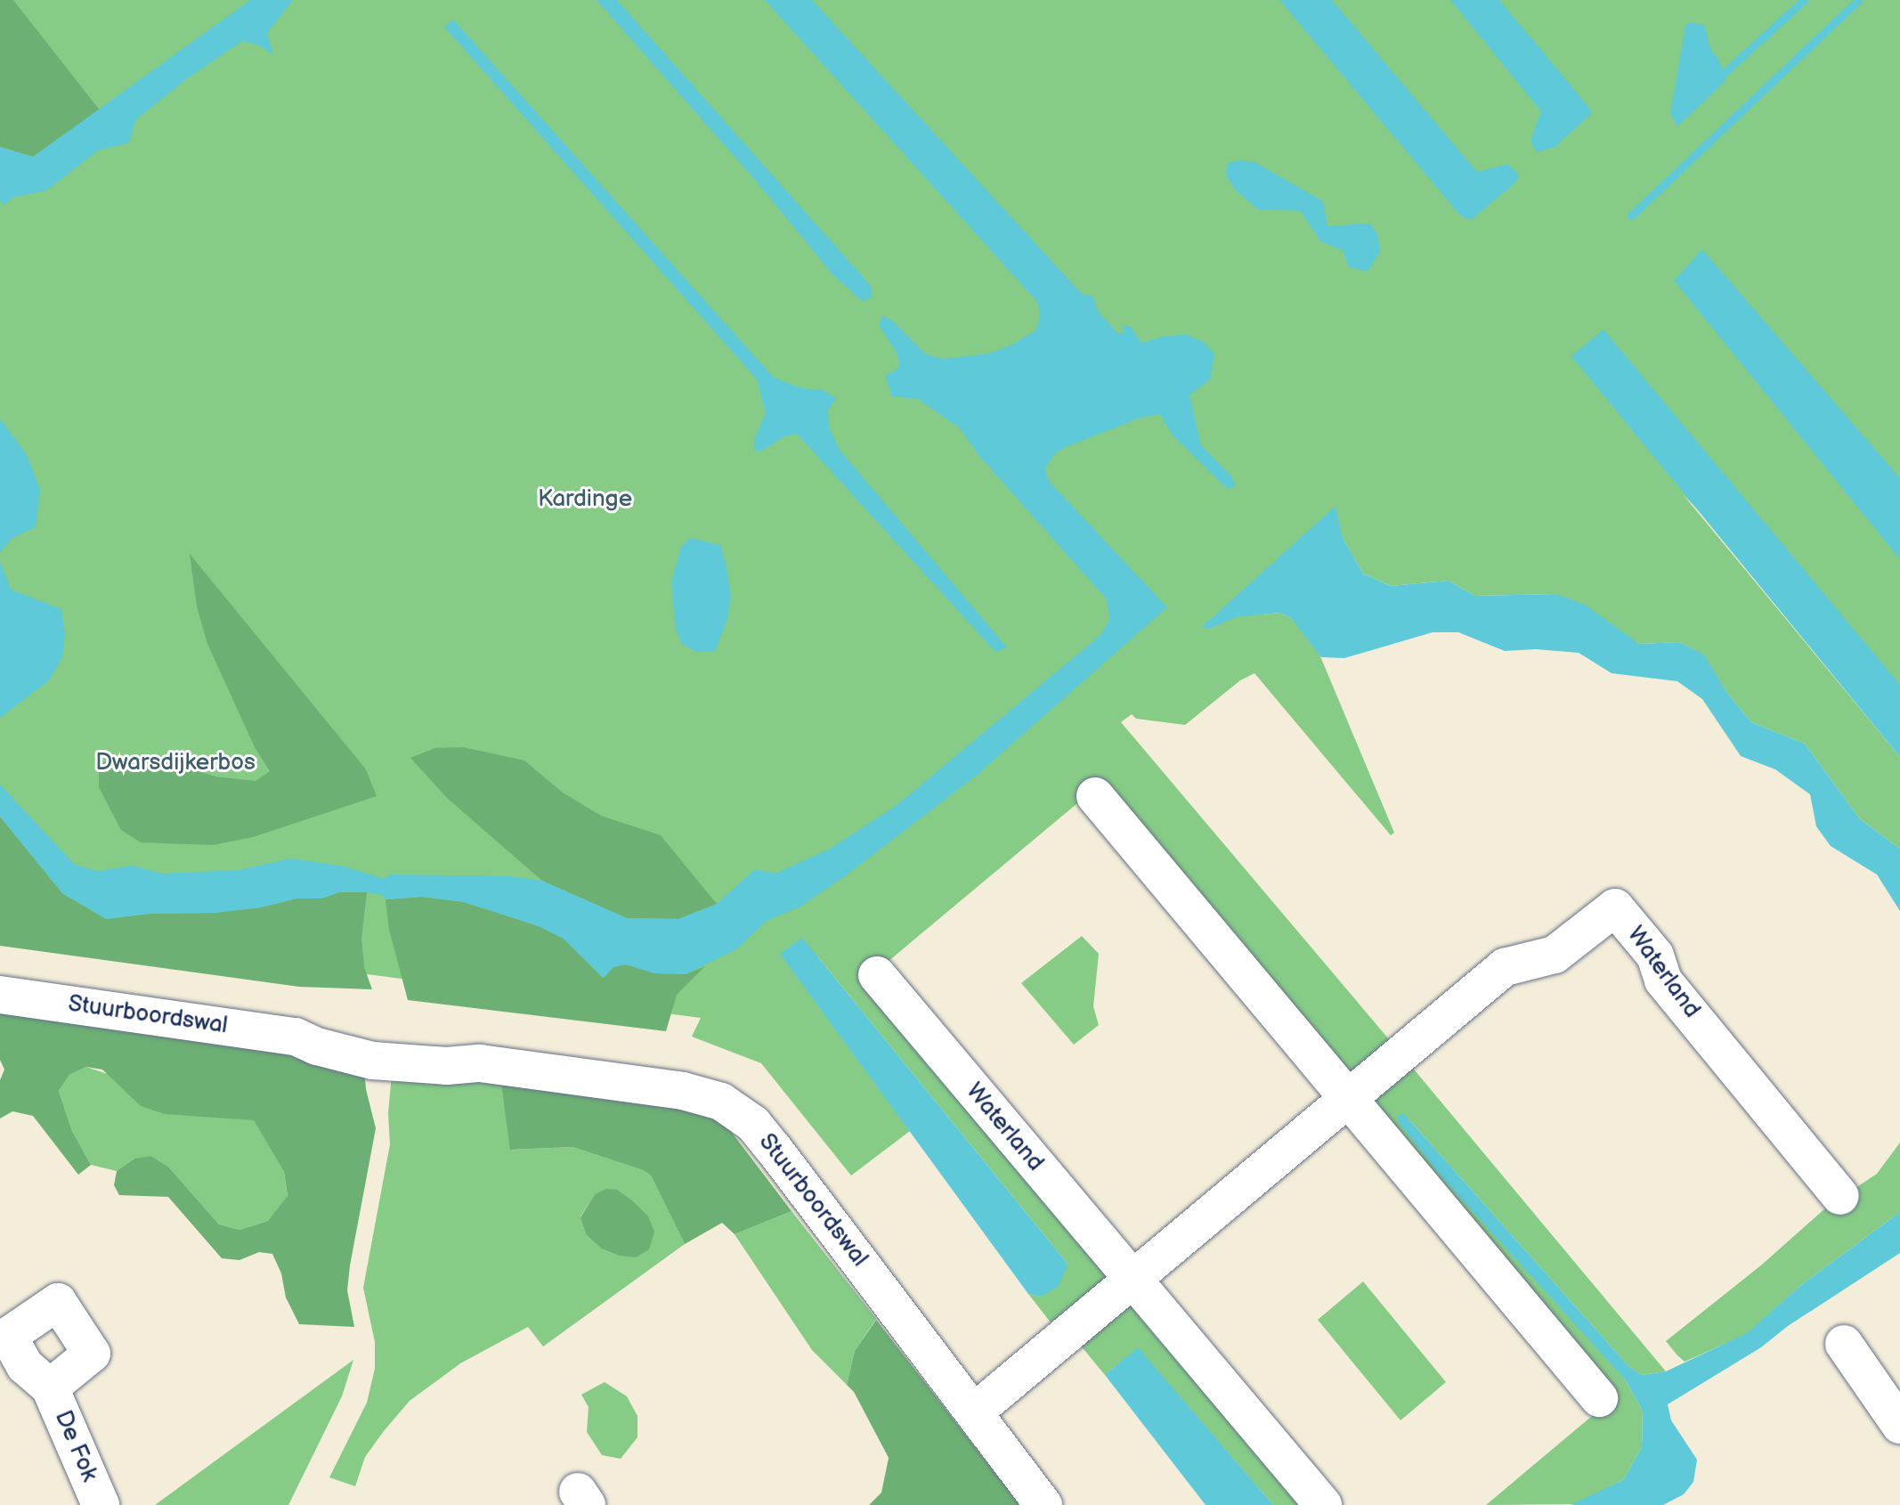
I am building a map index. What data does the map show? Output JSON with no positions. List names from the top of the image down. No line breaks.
{"streets":{"street":["Waterland","Stuurboordswal","De Fok"]},"crossings":[["Waterland","Stuurboordswal"]],"parks":["Kardinge","Dwarsdijkerbos"]}
